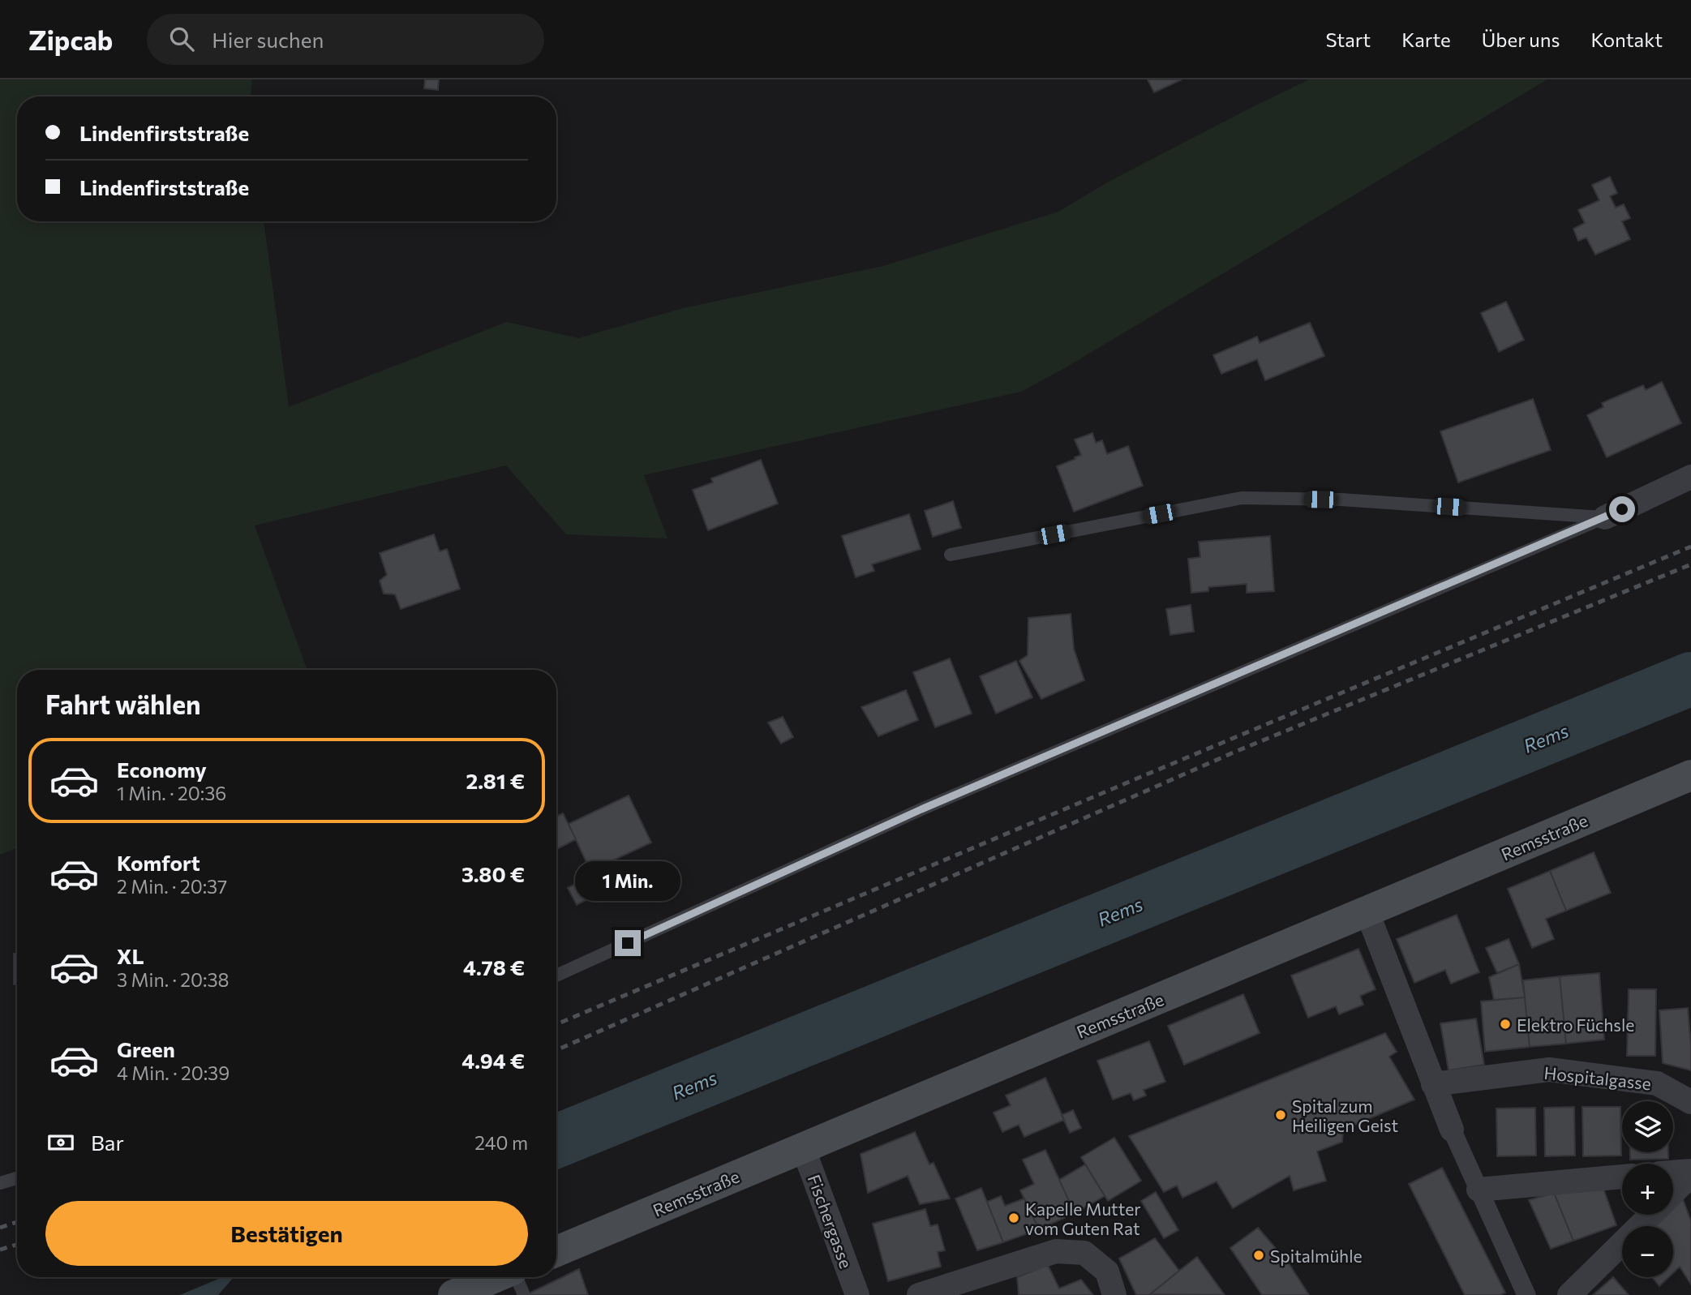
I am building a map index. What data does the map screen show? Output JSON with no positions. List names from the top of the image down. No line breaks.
{"streets":{"main road":["Remsstraße"],"street":["Hospitalgasse","Fischergasse"]},"crossings":[["Remsstraße","Fischergasse"]],"water":["Rems"],"places":["Elektro Füchsle","Spital zum Heiligen Geist","Kapelle Mutter vom Guten Rat","Spitalmühle"],"page":{"header":"Zipcab","search":"Hier suchen","nav":["Start","Karte","Über uns","Kontakt"],"banner":["Lindenfirststraße","Lindenfirststraße"],"heading":"Fahrt wählen","list":[{"name":"Economy","note":"1 Min. · 20:36","value":"2.81 €"},{"name":"Komfort","note":"2 Min. · 20:37","value":"3.80 €"},{"name":"XL","note":"3 Min. · 20:38","value":"4.78 €"},{"name":"Green","note":"4 Min. · 20:39","value":"4.94 €"}],"bubble":"1 Min.","map_buttons":["+","−"],"pay":["Bar","240 m"],"buttons":"Bestätigen"}}
